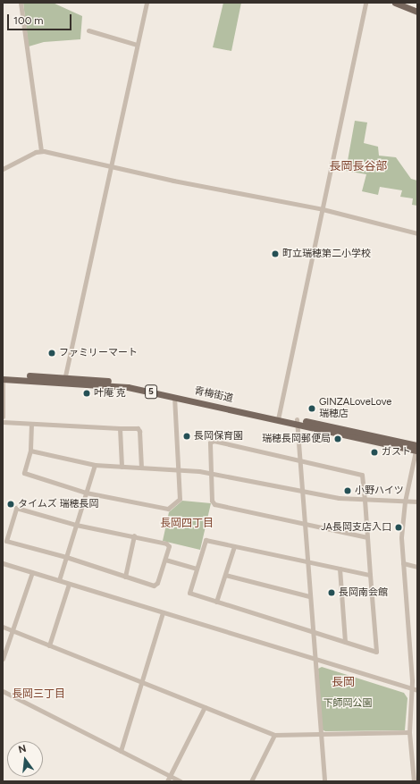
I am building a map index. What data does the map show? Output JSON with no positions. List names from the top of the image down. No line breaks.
{"streets":{"main road":["5","青梅街道"]},"districts":["長岡長谷部","長岡四丁目","長岡","長岡三丁目"],"parks":["下師岡公園"],"places":["町立瑞穂第二小学校","ファミリーマート","叶庵 克","GINZALoveLove 瑞穂店","長岡保育園","瑞穂長岡郵便局","ガスト","小野ハイツ","タイムズ 瑞穂長岡","JA長岡支店入口","長岡南会館"],"scale_bar":"100 m","north":"top"}
